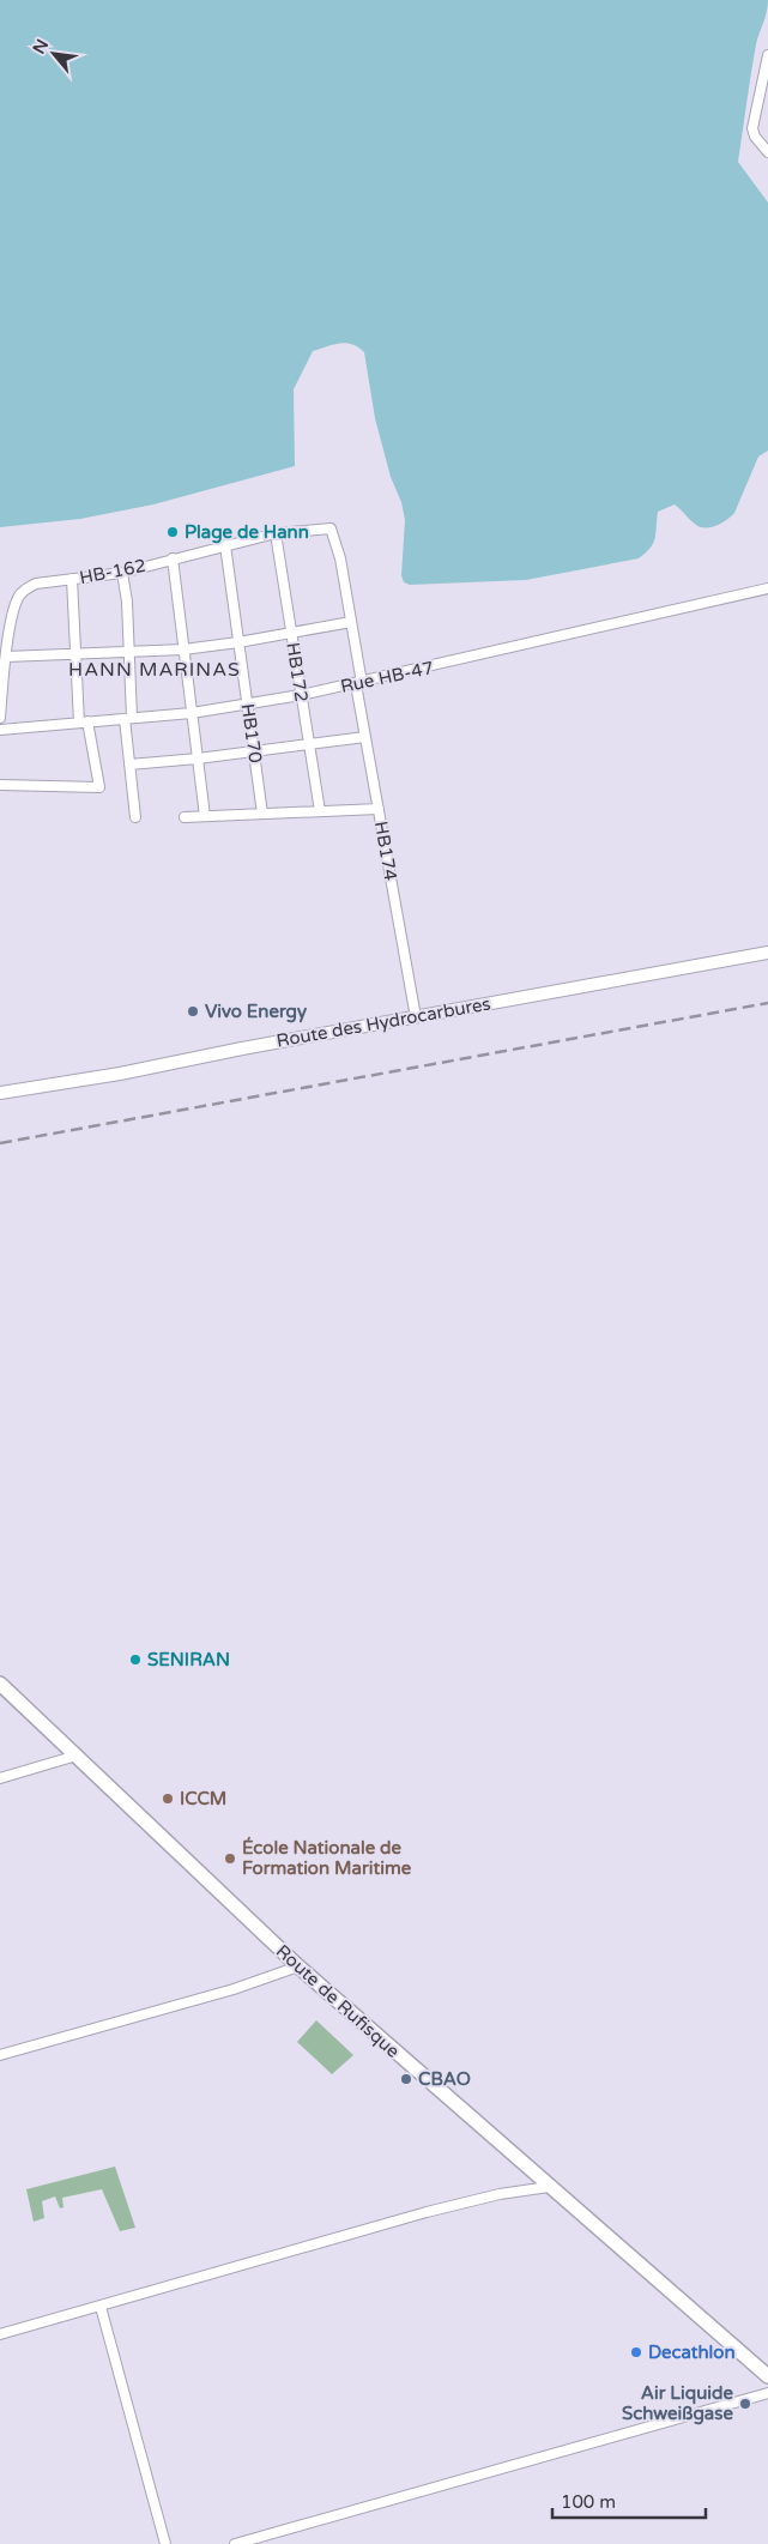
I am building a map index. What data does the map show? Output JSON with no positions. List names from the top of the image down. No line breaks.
{"streets":{"main road":["Route de Rufisque"],"street":["HB-162","HB172","Rue HB-47","HB170","HB174","Route des Hydrocarbures"]},"crossings":[["HB-162","HB172"],["HB-162","HB170"],["HB-162","HB174"],["HB172","Rue HB-47"],["Rue HB-47","HB170"],["Rue HB-47","HB174"],["HB174","Route des Hydrocarbures"]],"districts":["HANN MARINAS"],"places":["Plage de Hann","Vivo Energy","SENIRAN","ICCM","École Nationale de Formation Maritime","CBAO","Decathlon","Air Liquide Schweißgase"],"scale_bar":"100 m","north":"top left"}
